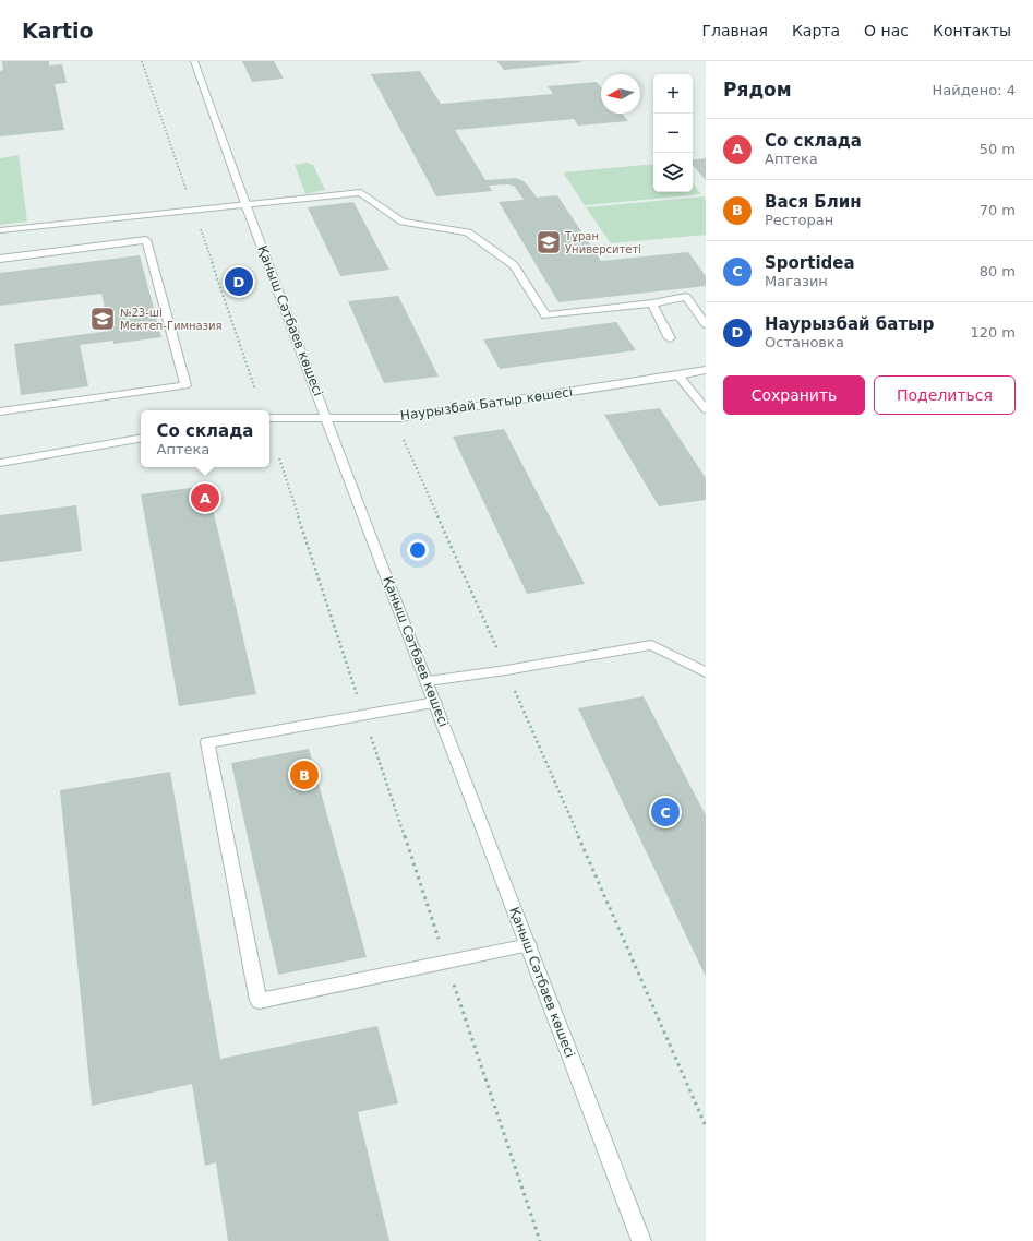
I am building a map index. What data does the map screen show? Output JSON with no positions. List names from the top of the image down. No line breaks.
{"streets":{"main road":["Қаныш Сәтбаев көшесі","Наурызбай Батыр көшесі"]},"crossings":[["Қаныш Сәтбаев көшесі","Наурызбай Батыр көшесі"]],"places":{"school or university":["Тұран Университеті","№23-ші Мектеп-Гимназия"]},"north":"left","page":{"header":"Kartio","nav":["Главная","Карта","О нас","Контакты"],"heading":["Рядом","Найдено: 4"],"map_buttons":["+","−"],"list":[{"mark":"A","name":"Со склада","note":"Аптека","value":"50 m"},{"mark":"B","name":"Вася Блин","note":"Ресторан","value":"70 m"},{"mark":"C","name":"Sportidea","note":"Магазин","value":"80 m"},{"mark":"D","name":"Наурызбай батыр","note":"Остановка","value":"120 m"}],"pins":["D","A","B","C"],"buttons":["Сохранить","Поделиться"],"popup":["Со склада","Аптека"]}}
